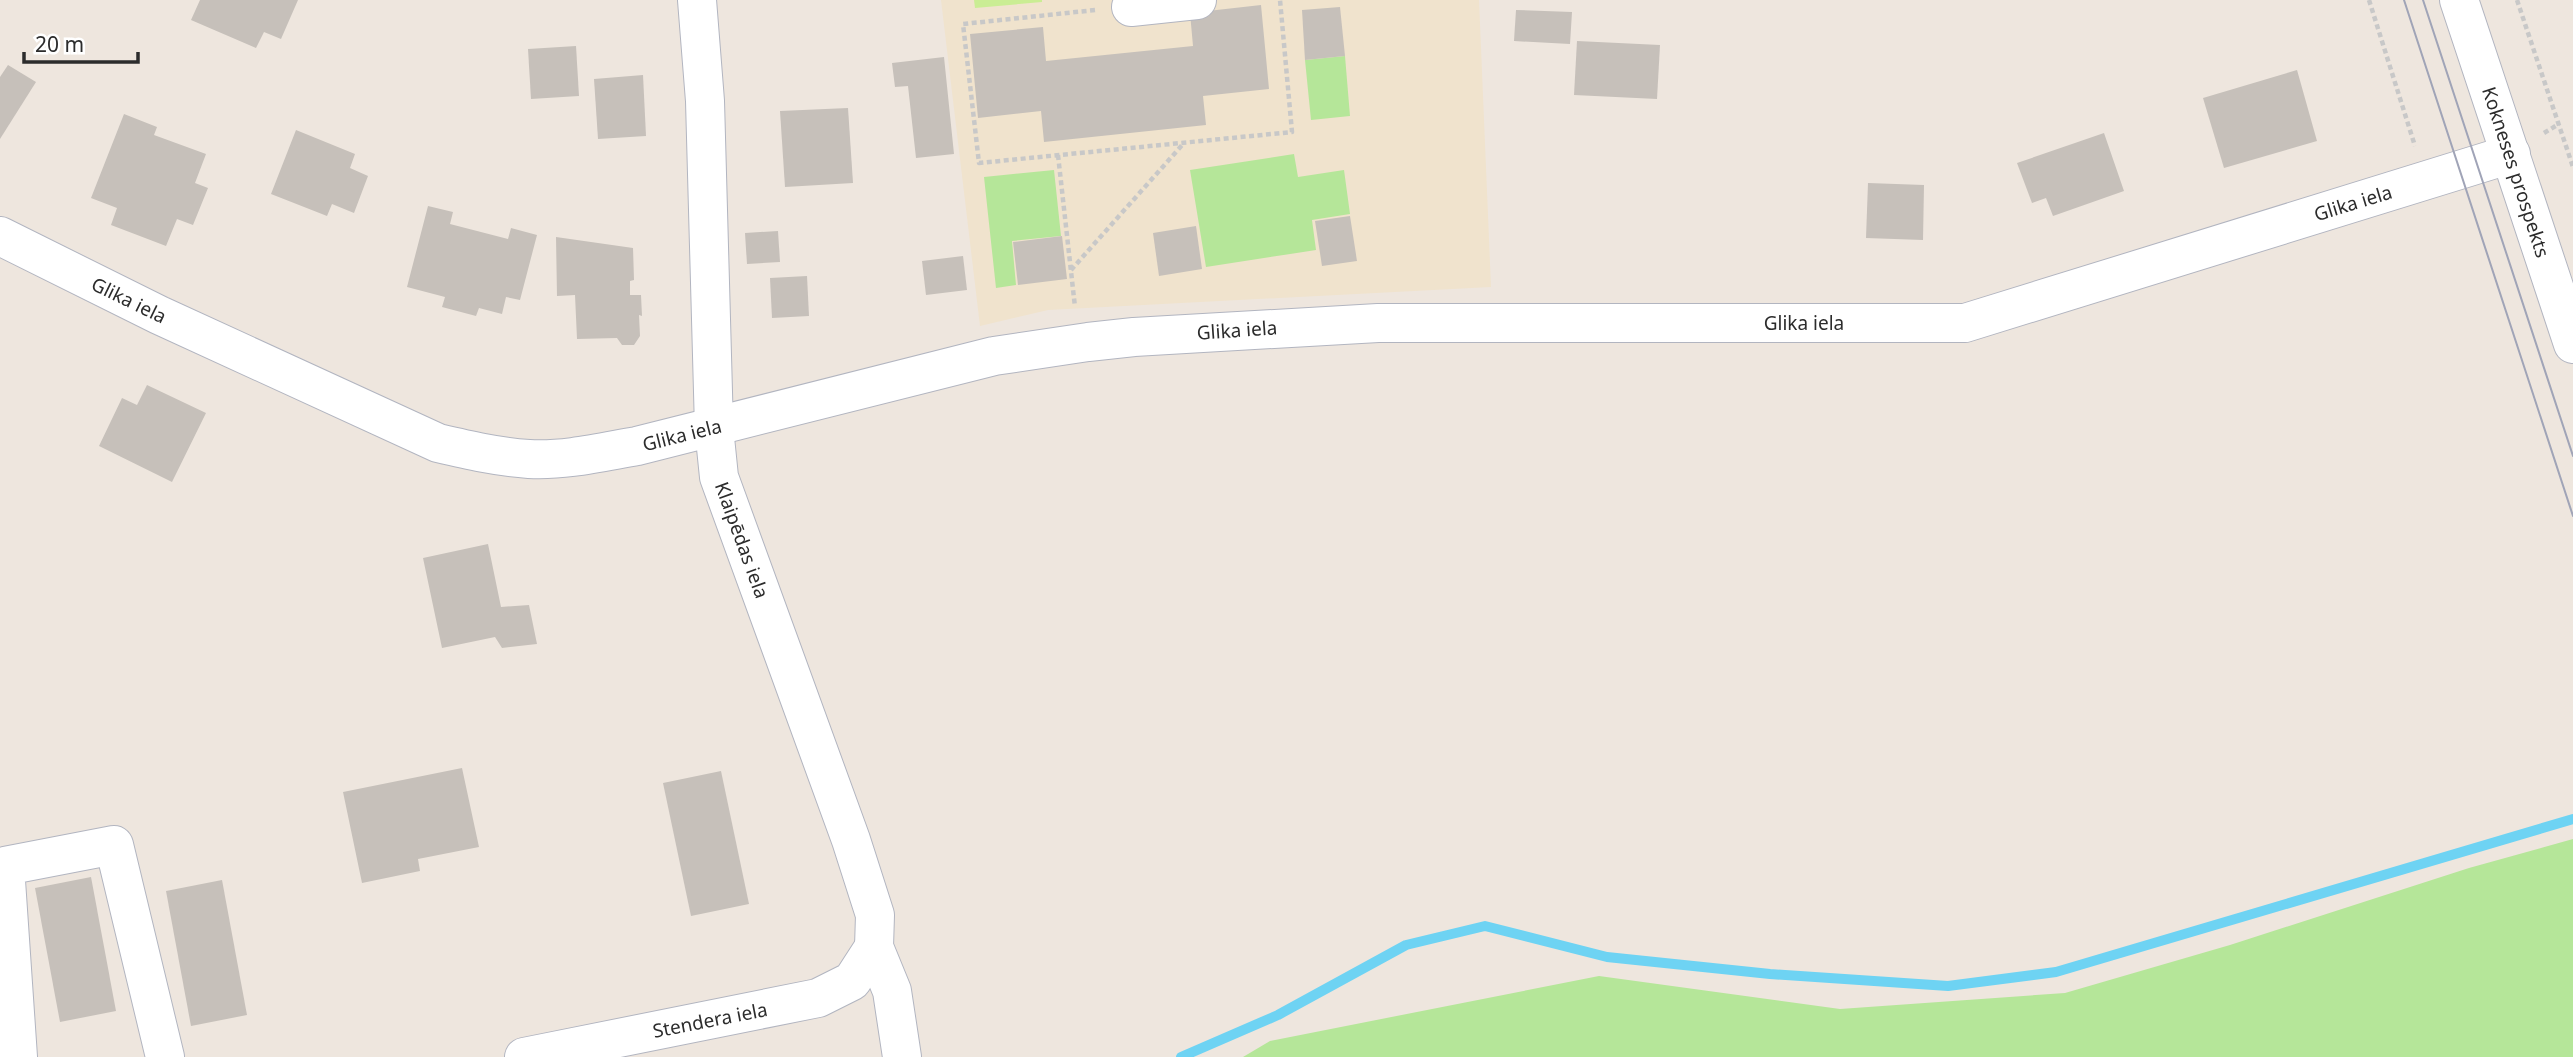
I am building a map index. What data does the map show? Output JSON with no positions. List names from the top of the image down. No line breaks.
{"streets":{"street":["Kokneses prospekts","Glika iela","Klaipēdas iela","Stendera iela"]},"crossings":[["Kokneses prospekts","Glika iela"],["Glika iela","Klaipēdas iela"],["Klaipēdas iela","Stendera iela"]],"scale_bar":"20 m"}
